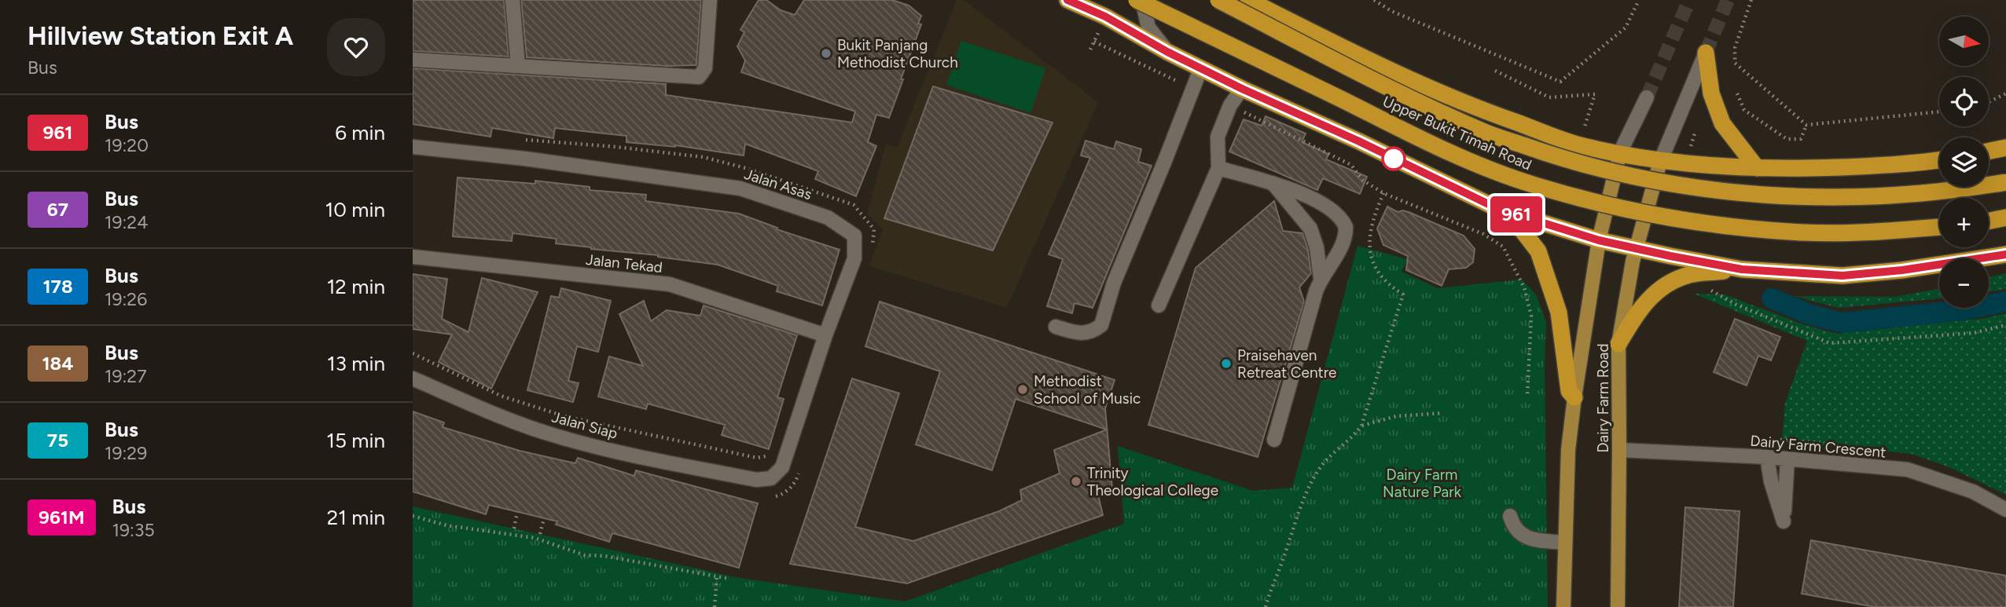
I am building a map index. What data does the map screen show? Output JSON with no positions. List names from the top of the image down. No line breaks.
{"streets":{"highway":["Upper Bukit Timah Road"],"main road":["Dairy Farm Road"],"street":["Jalan Asas","Jalan Tekad","Jalan Siap","Dairy Farm Crescent"]},"crossings":[["Jalan Asas","Jalan Tekad"],["Jalan Asas","Jalan Siap"],["Dairy Farm Road","Dairy Farm Crescent"]],"parks":["Dairy Farm Nature Park"],"places":["Bukit Panjang Methodist Church","Praisehaven Retreat Centre","Methodist School of Music","Trinity Theological College"],"lines":["bus line 961"],"north":"right","page":{"heading":["Hillview Station Exit A","Bus"],"on_map":"961","map_buttons":["+","−"],"list":[{"mark":"961","name":"Bus","note":"19:20","value":"6 min"},{"mark":"67","name":"Bus","note":"19:24","value":"10 min"},{"mark":"178","name":"Bus","note":"19:26","value":"12 min"},{"mark":"184","name":"Bus","note":"19:27","value":"13 min"},{"mark":"75","name":"Bus","note":"19:29","value":"15 min"},{"mark":"961M","name":"Bus","note":"19:35","value":"21 min"}]}}
